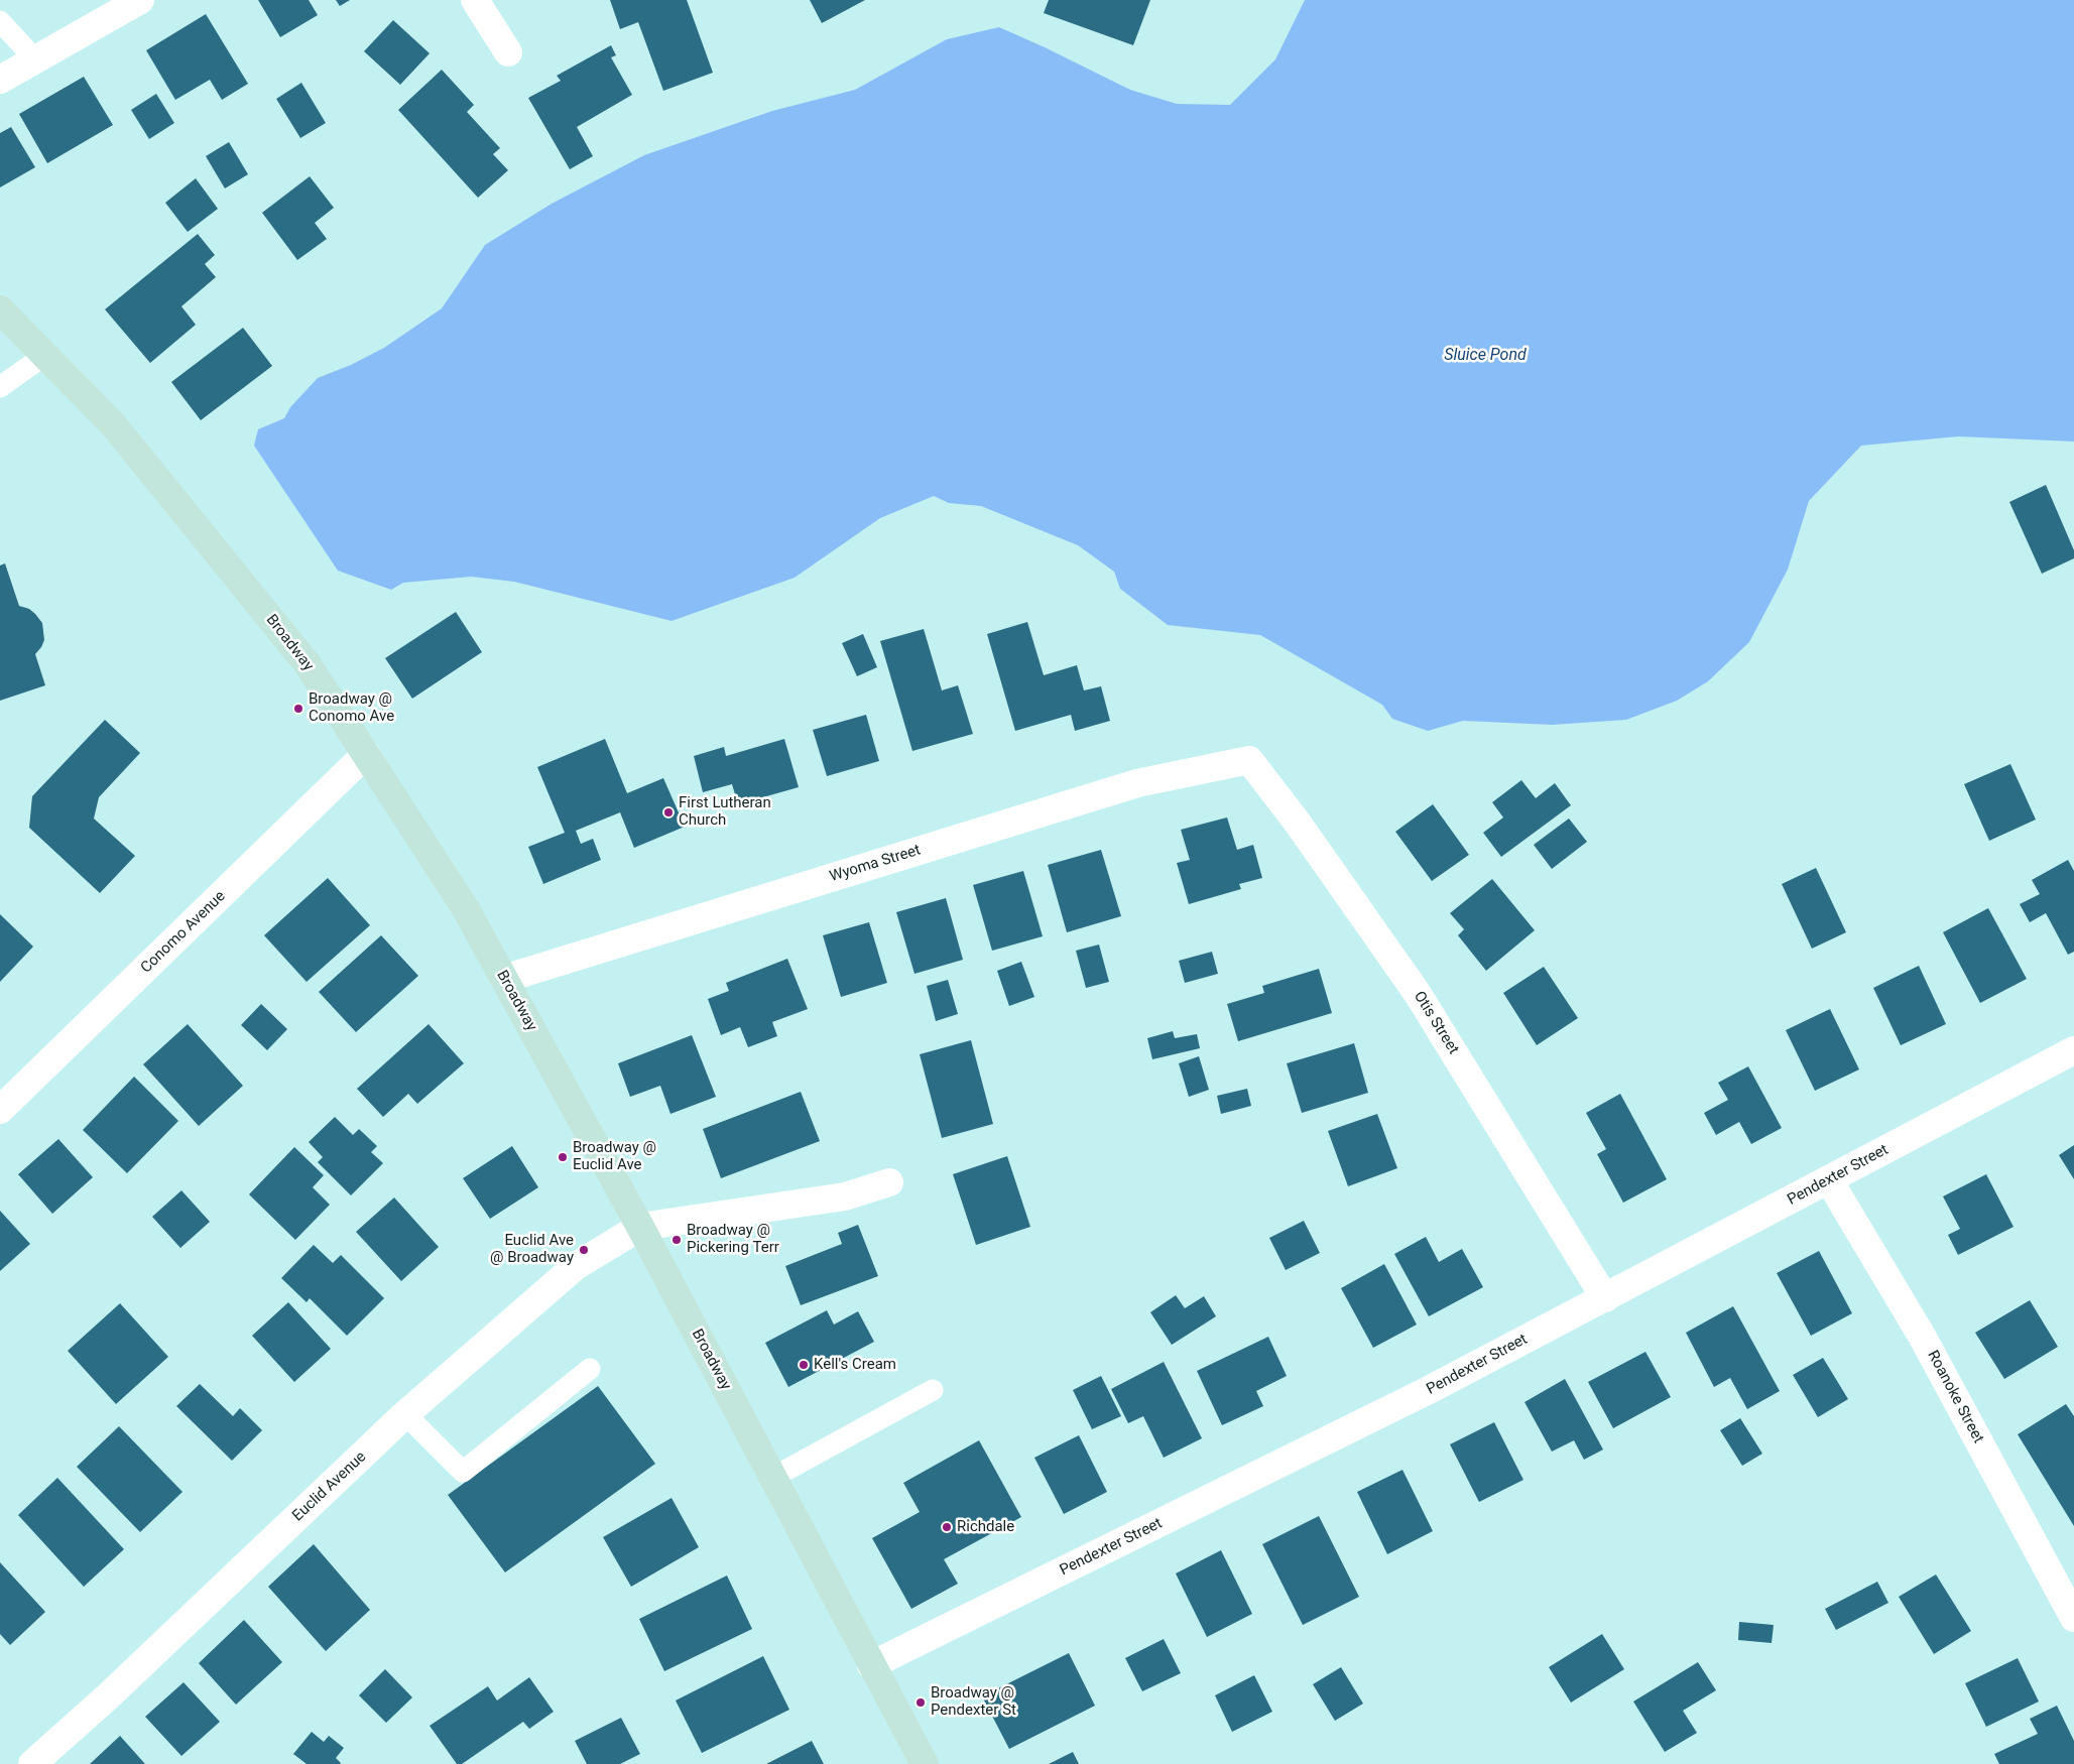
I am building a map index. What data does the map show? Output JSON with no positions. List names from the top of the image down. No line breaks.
{"streets":{"main road":["Broadway"],"street":["Wyoma Street","Conomo Avenue","Otis Street","Pendexter Street","Roanoke Street","Euclid Avenue"]},"crossings":[["Broadway","Wyoma Street"],["Broadway","Conomo Avenue"],["Broadway","Pendexter Street"],["Broadway","Euclid Avenue"],["Wyoma Street","Otis Street"],["Otis Street","Pendexter Street"],["Pendexter Street","Roanoke Street"]],"water":["Sluice Pond"],"places":["Broadway @ Conomo Ave","First Lutheran Church","Broadway @ Euclid Ave","Broadway @ Pickering Terr","Euclid Ave @ Broadway","Kell's Cream","Richdale","Broadway @ Pendexter St"]}
